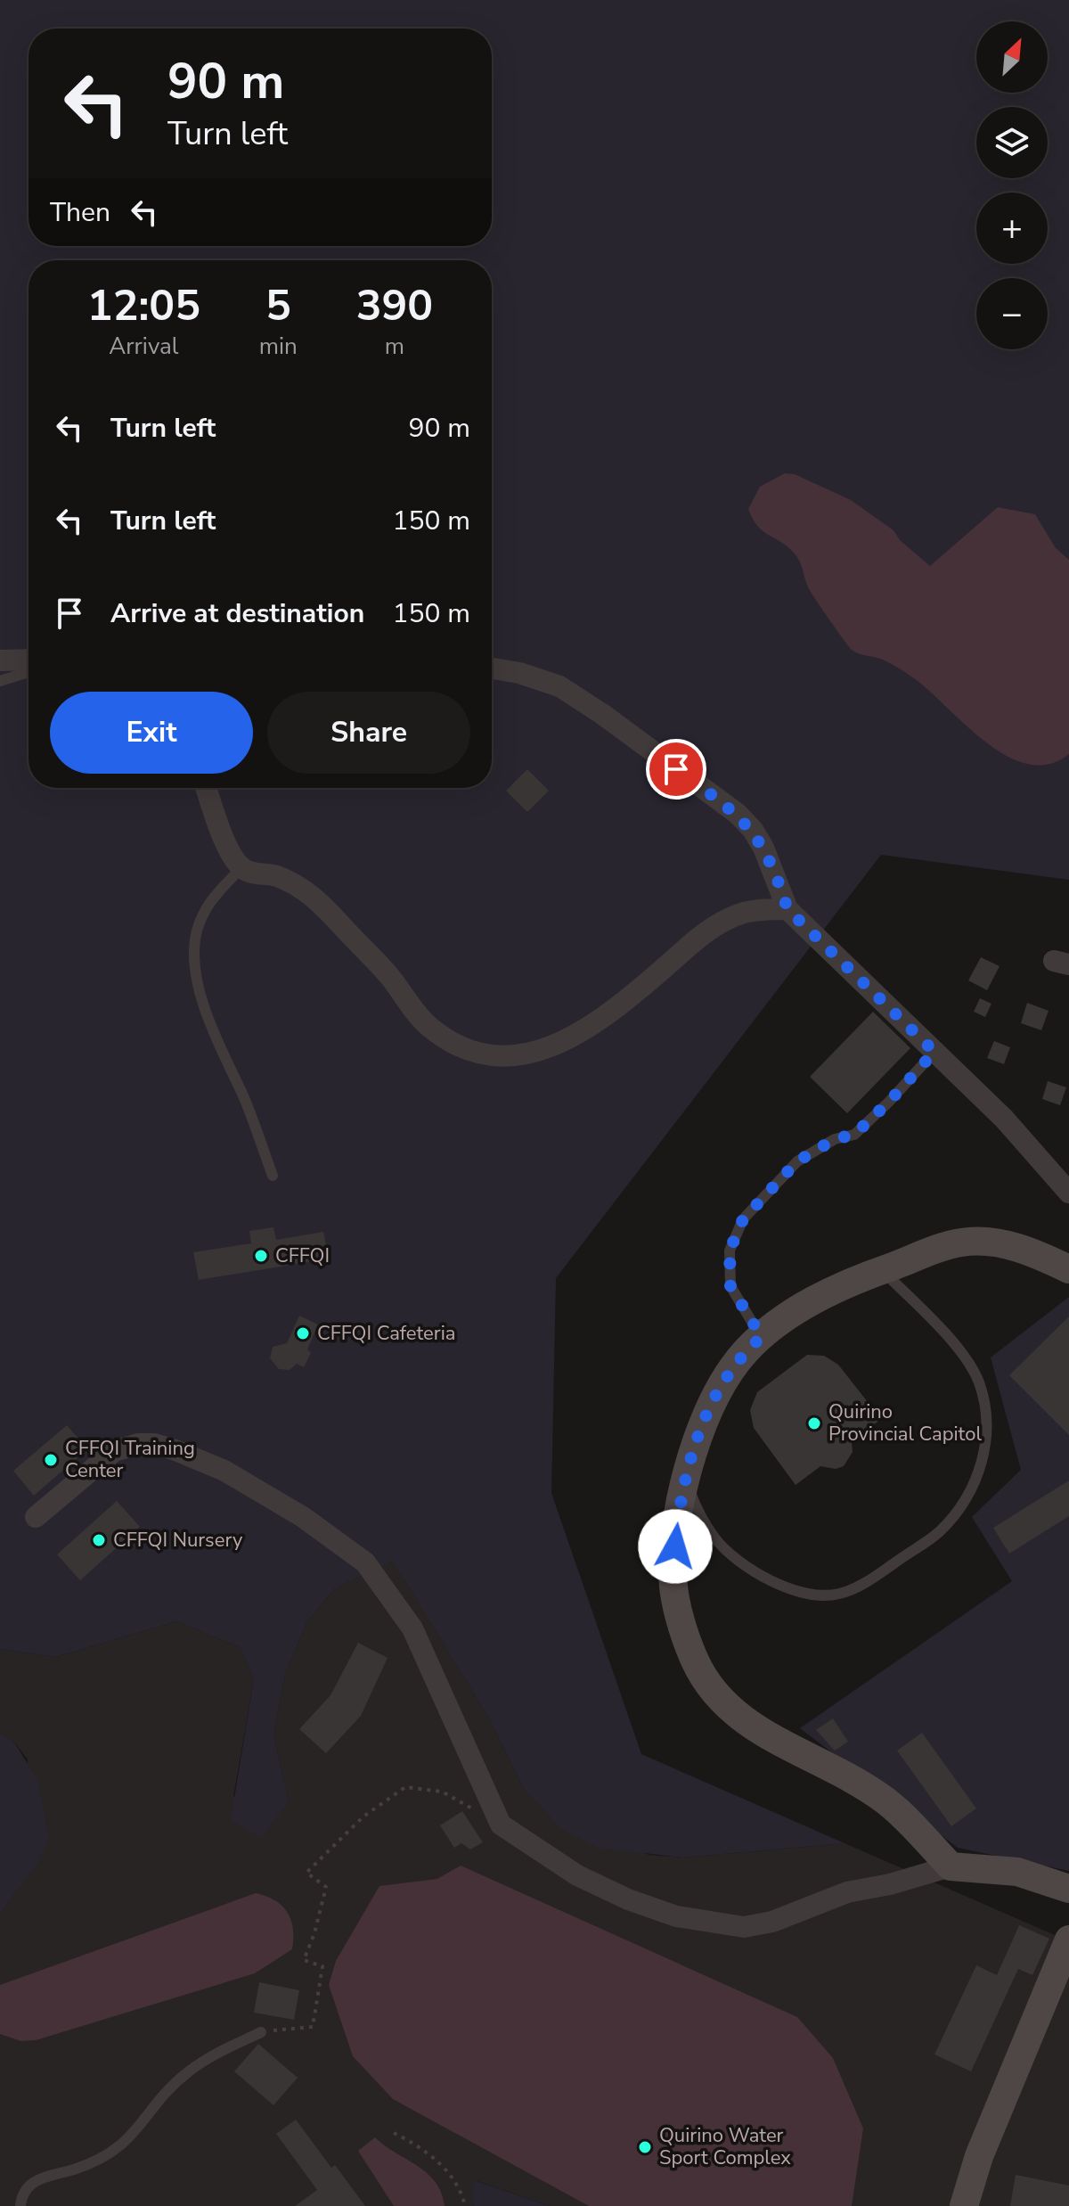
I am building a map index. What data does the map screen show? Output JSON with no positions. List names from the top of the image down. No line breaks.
{"places":["CFFQI","CFFQI Cafeteria","Quirino Provincial Capitol","CFFQI Training Center","CFFQI Nursery","Quirino Water Sport Complex"],"north":"top right","page":{"map_buttons":["+","−"],"turn":["90 m","Turn left"],"then":"Then","eta":["12:05","Arrival","5","min","390","m"],"list":[{"name":"Turn left","value":"90 m"},{"name":"Turn left","value":"150 m"},{"name":"Arrive at destination","value":"150 m"}],"buttons":["Exit","Share"]}}
